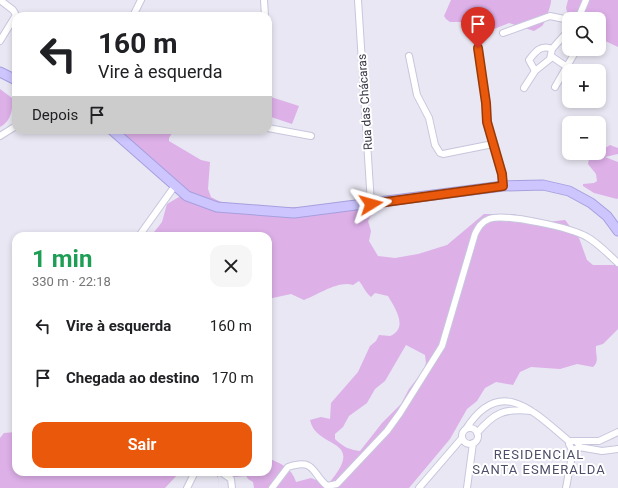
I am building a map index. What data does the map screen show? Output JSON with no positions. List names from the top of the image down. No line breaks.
{"streets":{"street":["Rua das Chácaras"]},"districts":["RESIDENCIAL SANTA ESMERALDA"],"page":{"map_buttons":["+","−"],"turn":["160 m","Vire à esquerda"],"then":"Depois","heading":["1 min","330 m · 22:18"],"list":[{"name":"Vire à esquerda","value":"160 m"},{"name":"Chegada ao destino","value":"170 m"}],"buttons":"Sair"}}
